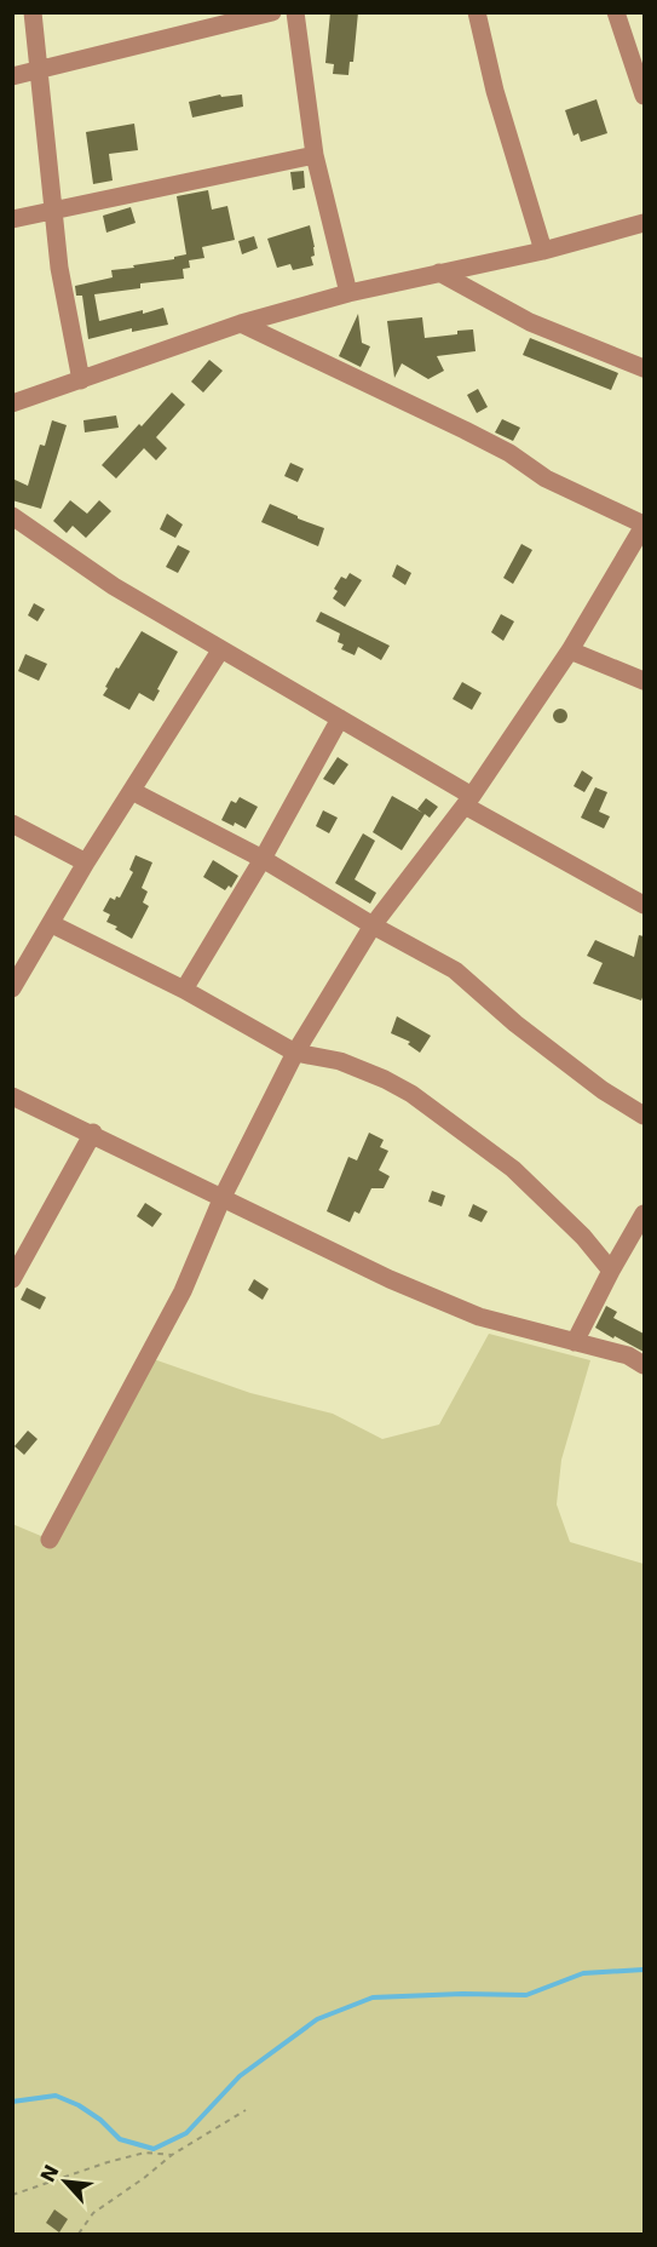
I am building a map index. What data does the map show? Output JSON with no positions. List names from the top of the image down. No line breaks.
{"north":"top left"}
